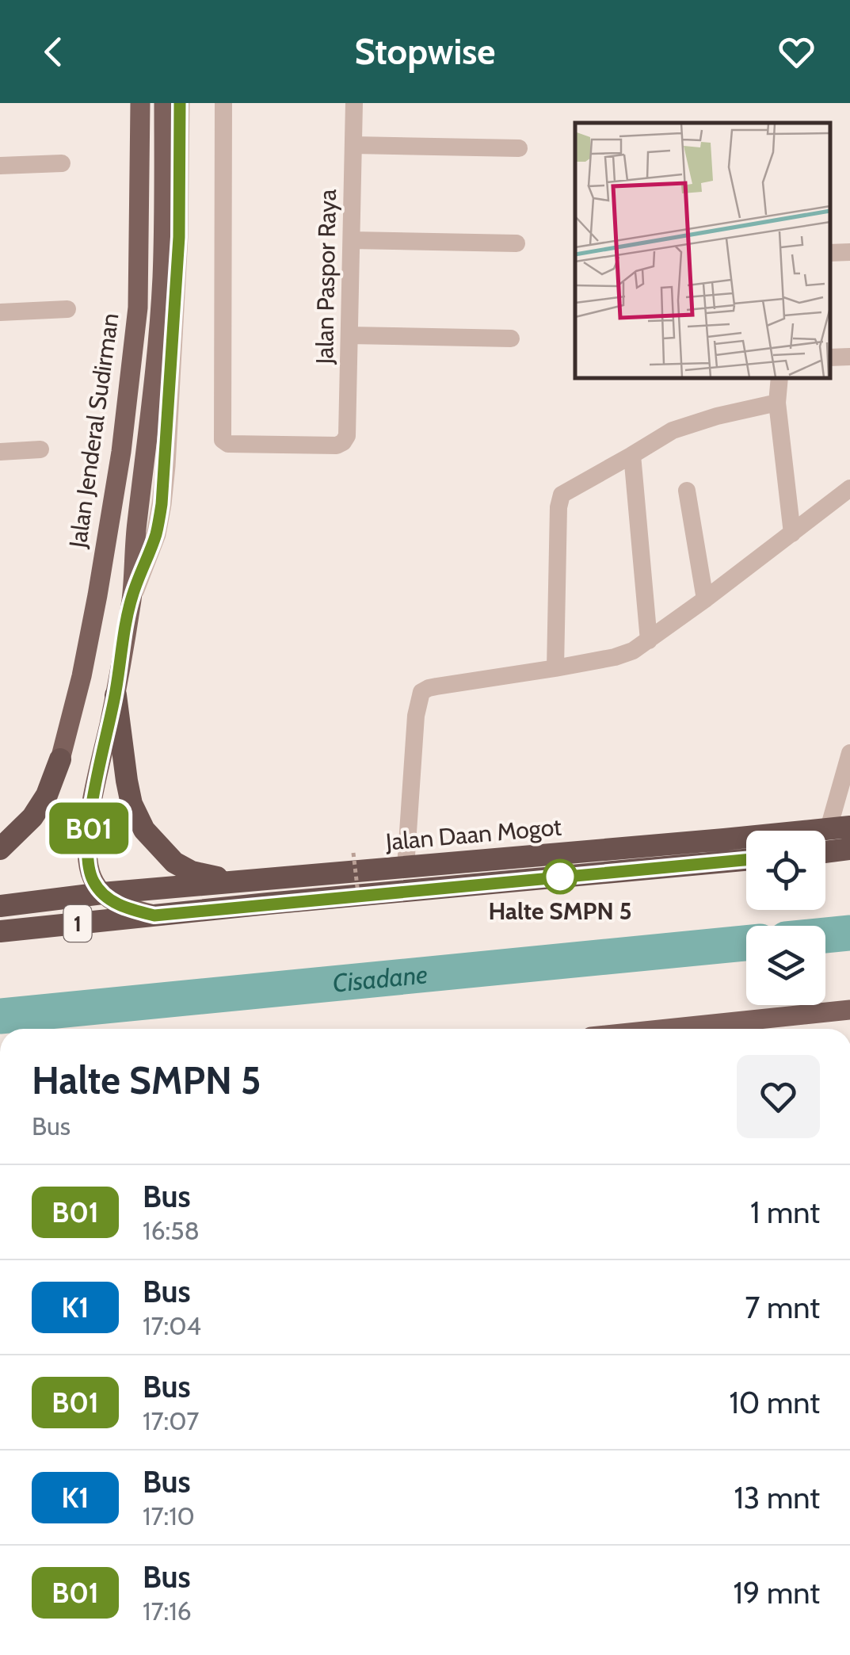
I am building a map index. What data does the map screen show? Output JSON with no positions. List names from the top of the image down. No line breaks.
{"streets":{"highway":["Jalan Daan Mogot","1"],"main road":["Jalan Jenderal Sudirman"],"street":["Jalan Paspor Raya"]},"crossings":[["Jalan Jenderal Sudirman","Jalan Daan Mogot"]],"water":["Cisadane"],"places":["Halte SMPN 5"],"lines":["bus line B01"],"page":{"header":"Stopwise","on_map":"B01","heading":["Halte SMPN 5","Bus"],"list":[{"mark":"B01","name":"Bus","note":"16:58","value":"1 mnt"},{"mark":"K1","name":"Bus","note":"17:04","value":"7 mnt"},{"mark":"B01","name":"Bus","note":"17:07","value":"10 mnt"},{"mark":"K1","name":"Bus","note":"17:10","value":"13 mnt"},{"mark":"B01","name":"Bus","note":"17:16","value":"19 mnt"}]}}
